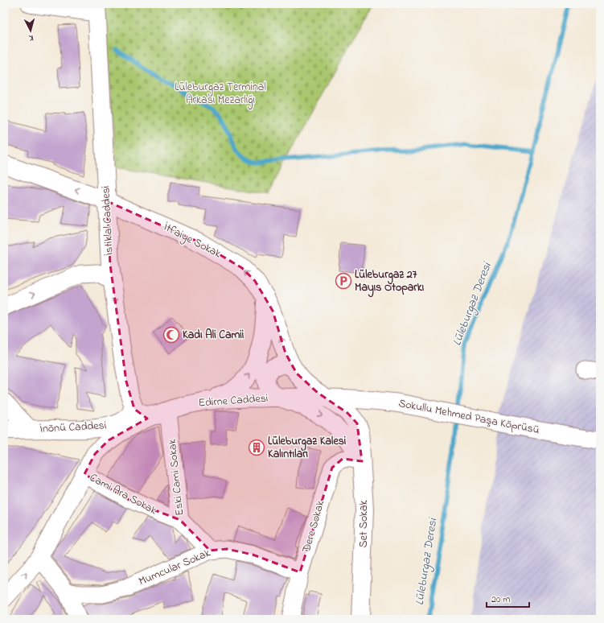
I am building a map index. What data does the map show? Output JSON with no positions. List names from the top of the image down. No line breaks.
{"streets":{"main road":["İstiklal Caddesi","İtfaiye Sokak","Edirne Caddesi","Sokullu Mehmed Paşa Köprüsü","İnönü Caddesi","Set Sokak"],"street":["Eski Cami Sokak","Cami Ara Sokak","Dere Sokak","Mumcular Sokak"]},"crossings":[["İstiklal Caddesi","İtfaiye Sokak"],["İstiklal Caddesi","İnönü Caddesi"],["İtfaiye Sokak","Edirne Caddesi"],["İtfaiye Sokak","Set Sokak"],["Edirne Caddesi","Sokullu Mehmed Paşa Köprüsü"],["Edirne Caddesi","Eski Cami Sokak"],["Edirne Caddesi","Cami Ara Sokak"],["Edirne Caddesi","Set Sokak"],["Sokullu Mehmed Paşa Köprüsü","Set Sokak"],["Eski Cami Sokak","Cami Ara Sokak"],["Eski Cami Sokak","Mumcular Sokak"],["Set Sokak","Dere Sokak"],["Dere Sokak","Mumcular Sokak"]],"one_way":["İtfaiye Sokak"],"water":["Lüleburgaz Deresi"],"parks":["Lüleburgaz Terminal Arkası Mezarlığı"],"places":{"parking":["Lüleburgaz 27 Mayıs Otoparkı"],"mosque":["Kadı Ali Camii"],"building":["Lüleburgaz Kalesi Kalıntıları"]},"scale_bar":"20 m","north":"bottom"}
